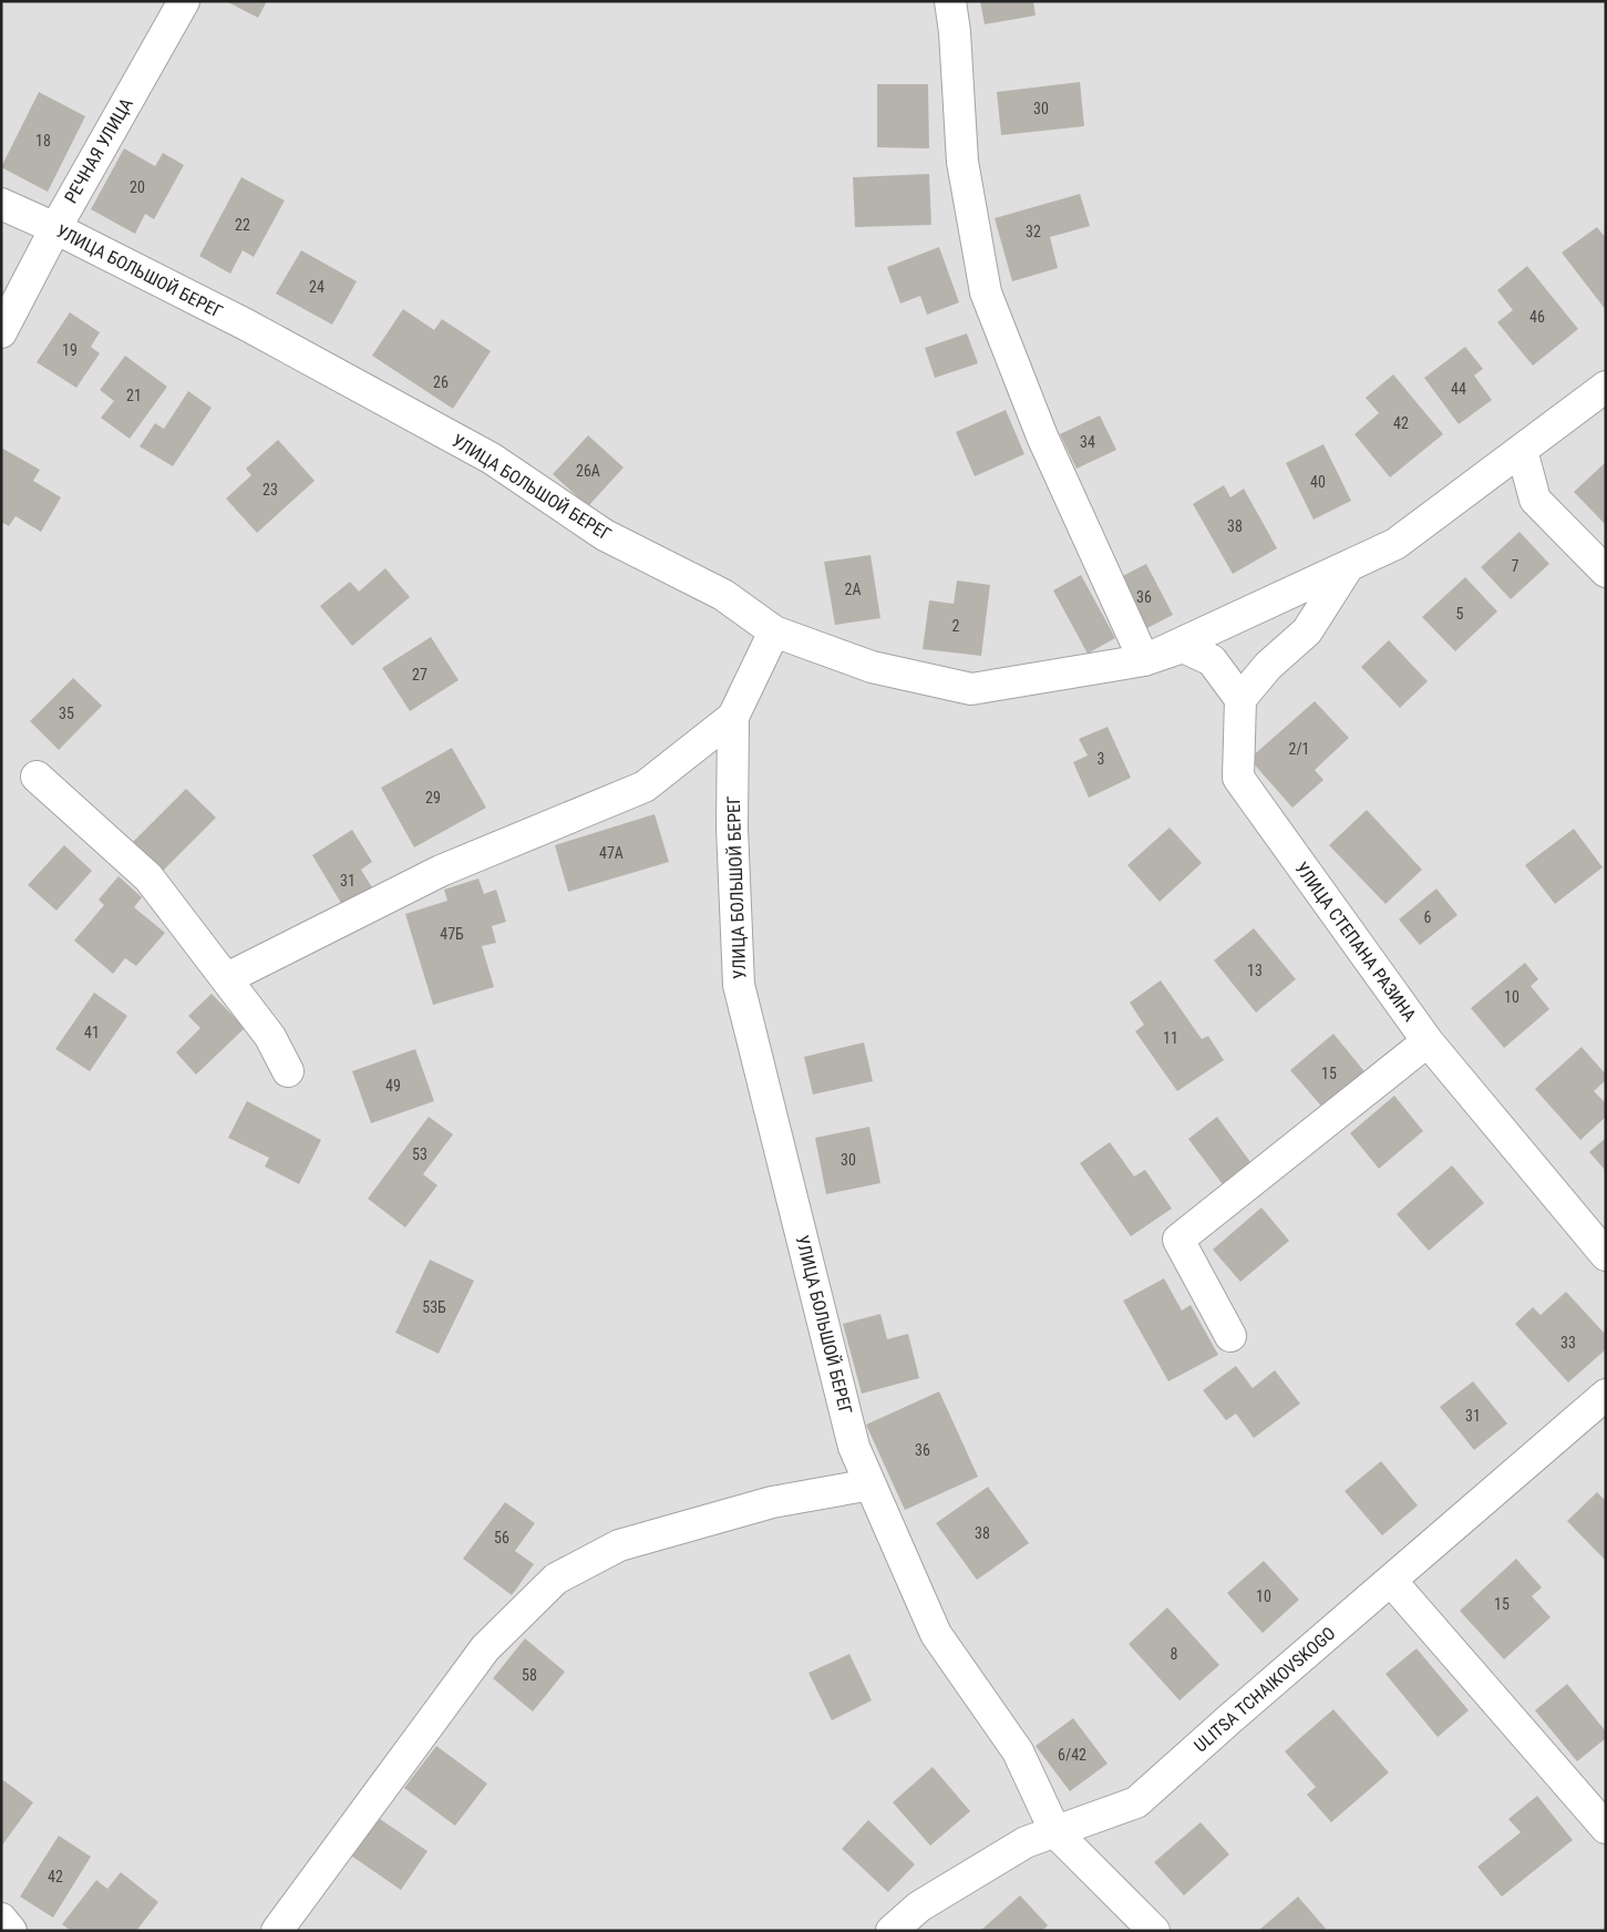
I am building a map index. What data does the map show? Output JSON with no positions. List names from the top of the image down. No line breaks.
{"streets":{"street":["РЕЧНАЯ УЛИЦА","УЛИЦА БОЛЬШОЙ БЕРЕГ","УЛИЦА СТЕПАНА РАЗИНА","ULITSA TCHAIKOVSKOGO"]},"crossings":[["РЕЧНАЯ УЛИЦА","УЛИЦА БОЛЬШОЙ БЕРЕГ"],["УЛИЦА БОЛЬШОЙ БЕРЕГ","ULITSA TCHAIKOVSKOGO"]],"house_numbers":["30","18","20","22","32","24","46","19","26","44","21","42","34","26А","40","23","38","7","2А","36","5","2","27","35","2/1","3","29","47А","31","6","47Б","13","10","41","11","15","49","53","30","53Б","33","31","36","38","56","10","15","8","58","6/42","42"]}
